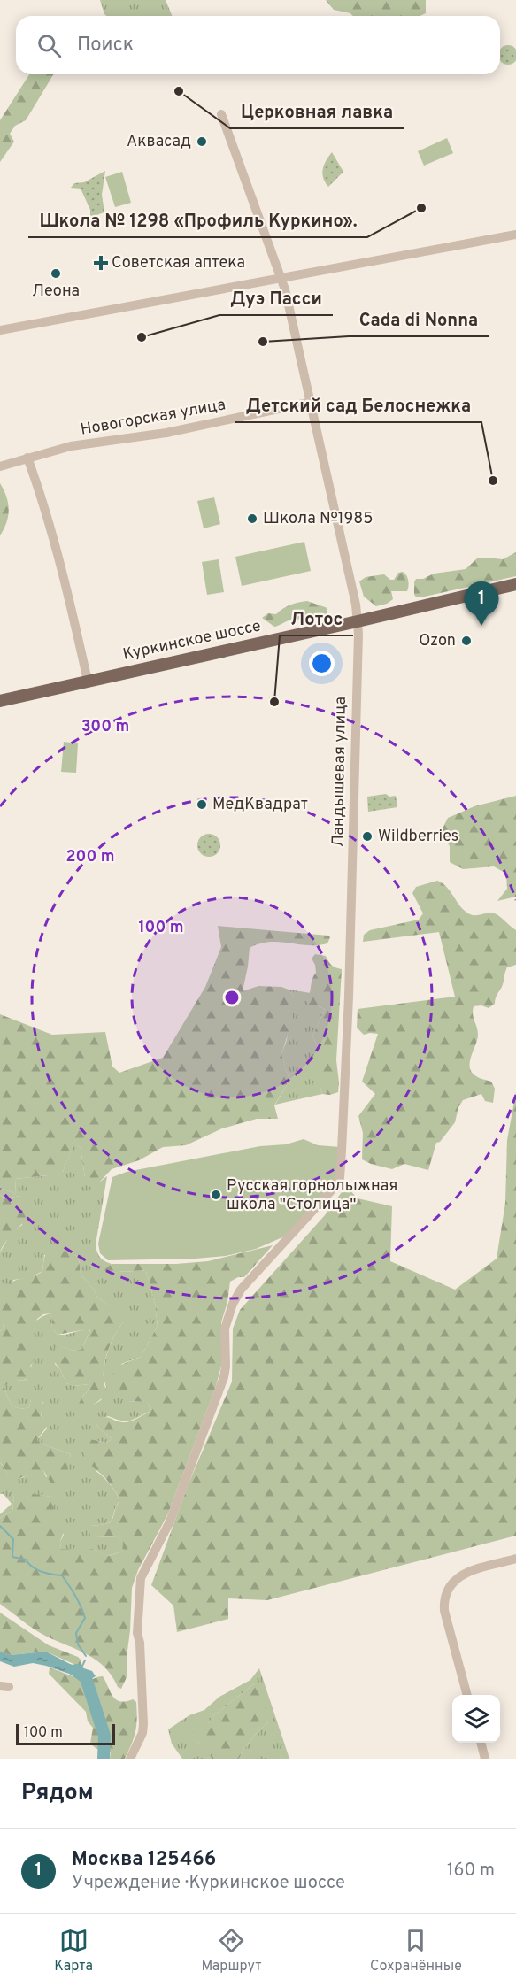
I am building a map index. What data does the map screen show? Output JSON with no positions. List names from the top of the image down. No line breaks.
{"streets":{"main road":["Куркинское шоссе"],"street":["Новогорская улица","Ландышевая улица"]},"crossings":[["Новогорская улица","Ландышевая улица"],["Куркинское шоссе","Ландышевая улица"]],"places":{"other":["Церковная лавка","Аквасад","Школа № 1298 «Профиль Куркино».","Леона","Дуэ Пасси","Cada di Nonna","Детский сад Белоснежка","Школа №1985","Ozon","Лотос","МедКвадрат","Wildberries","Русская горнолыжная школа \"Столица\""],"health":["Советская аптека"]},"scale_bar":"100 m","page":{"search":"Поиск","pins":"1","scale":"100 m","heading":"Рядом","list":[{"mark":"1","name":"Москва 125466","note":"Учреждение · Куркинское шоссе","value":"160 m"}],"nav":["Карта","Маршрут","Сохранённые"]},"rings":["300 m","200 m","100 m"]}
